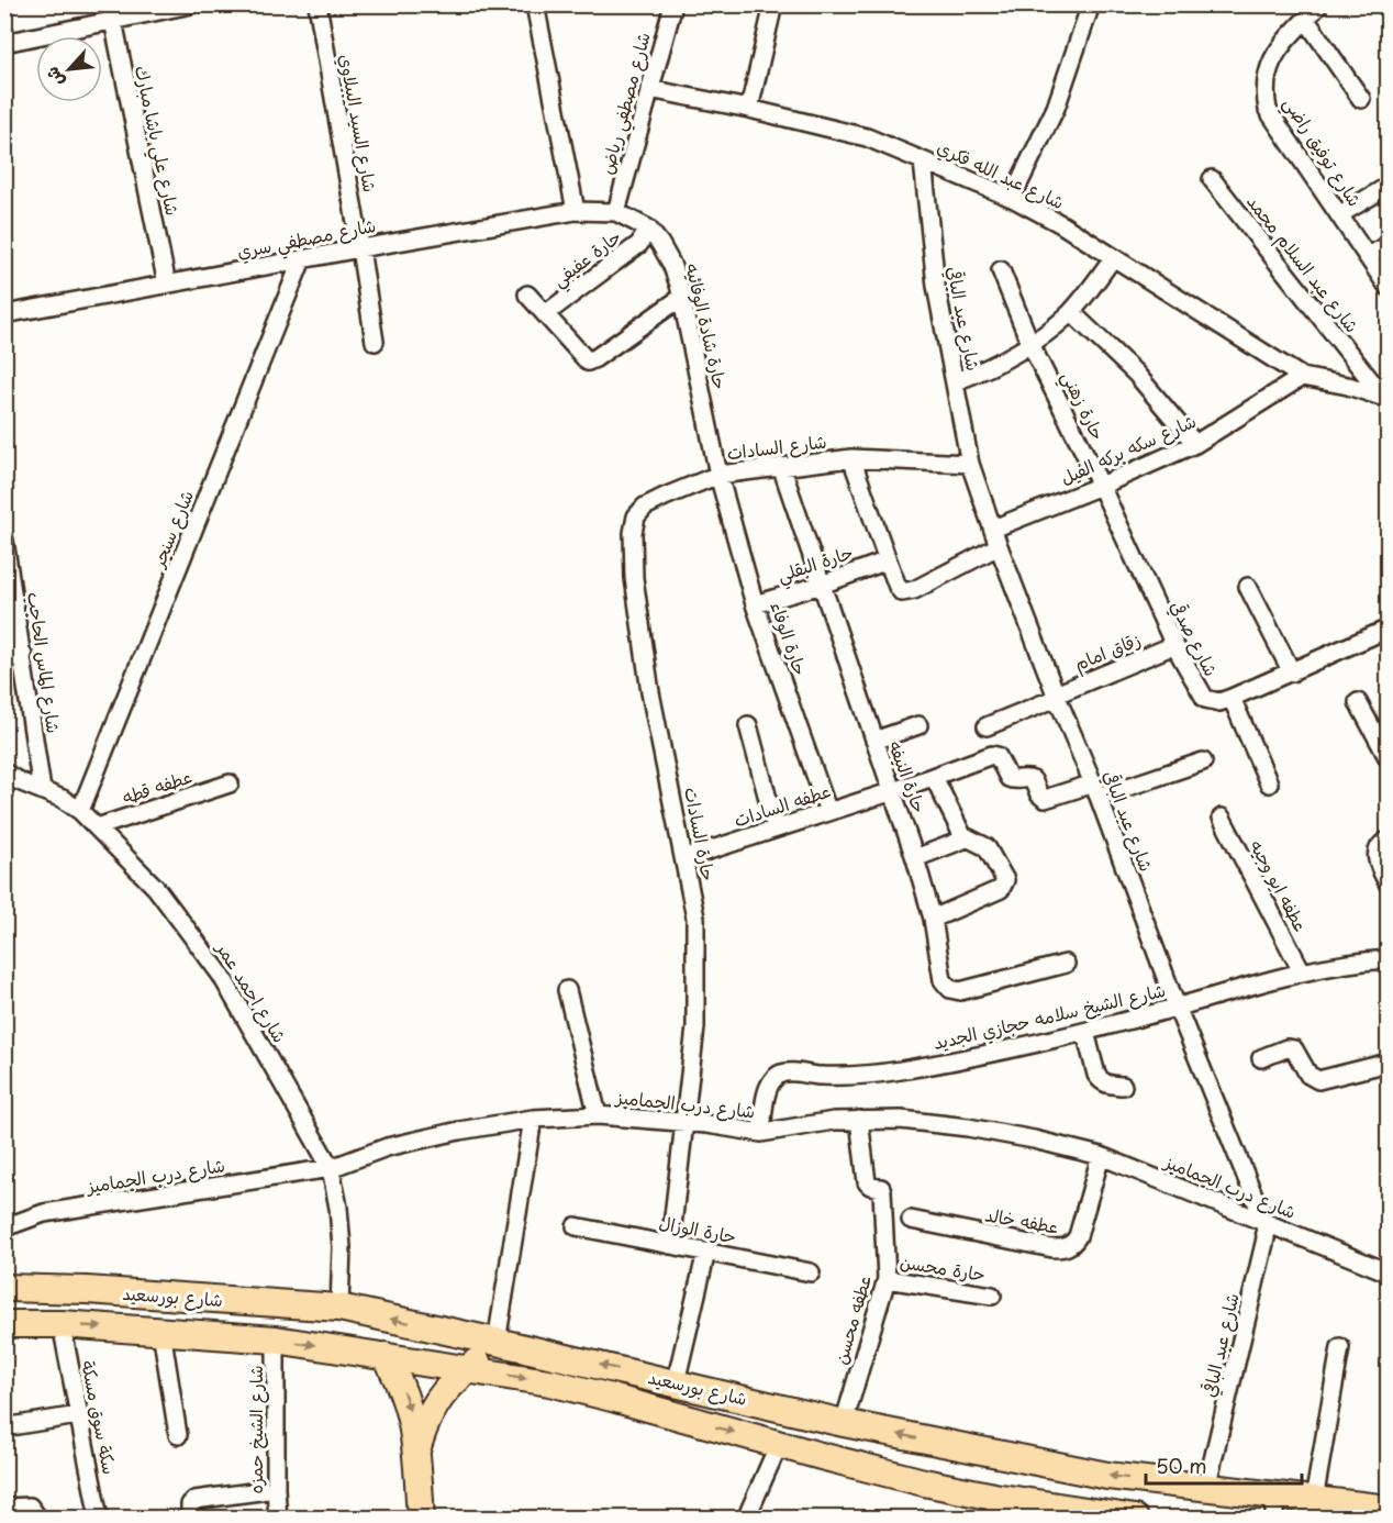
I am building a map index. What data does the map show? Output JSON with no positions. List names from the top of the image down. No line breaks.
{"streets":{"main road":["شارع بورسعيد"],"street":["شارع مصطفي رياض","شارع السيد الببلاوي","شارع علي باشا مبارك","شارع توفيق راضي","شارع عبد الله فكري","شارع مصطفي سري","حارة عفيفي","شارع عبد السلام محمد","شارع عبد الباقي","حارة شادة الوفائيه","حارة زهني","شارع السادات","شارع سكه بركه الفيل","شارع سنجر","حارة البقلي","حارة الوفاء","شارع صدقي","زقاق امام","شارع الماس الحاجب","حارة النيفه","عطفه قطه","عطفه السادات","حارة السادات","عطفه ابو وجيه","شارع احمد عمر","شارع الشيخ سلامه حجازي الجديد","شارع درب الجماميز","عطفه خالد","حارة الوزال","حارة محسن","عطفه محسن","سكة سوق مسكة","شارع الشيخ حمزه"]},"crossings":[["شارع مصطفي رياض","شارع عبد الله فكري"],["شارع مصطفي رياض","شارع مصطفي سري"],["شارع مصطفي رياض","حارة شادة الوفائيه"],["شارع السيد الببلاوي","شارع مصطفي سري"],["شارع علي باشا مبارك","شارع مصطفي سري"],["شارع عبد الله فكري","شارع عبد الباقي"],["شارع عبد الله فكري","شارع سكه بركه الفيل"],["شارع مصطفي سري","حارة شادة الوفائيه"],["شارع مصطفي سري","شارع سنجر"],["حارة عفيفي","حارة شادة الوفائيه"],["شارع عبد الباقي","شارع السادات"],["شارع عبد الباقي","شارع سكه بركه الفيل"],["شارع عبد الباقي","زقاق امام"],["شارع عبد الباقي","عطفه السادات"],["شارع عبد الباقي","شارع الشيخ سلامه حجازي الجديد"],["شارع عبد الباقي","شارع درب الجماميز"],["شارع عبد الباقي","شارع بورسعيد"],["حارة شادة الوفائيه","شارع السادات"],["حارة شادة الوفائيه","حارة الوفاء"],["حارة زهني","شارع سكه بركه الفيل"],["حارة زهني","شارع صدقي"],["شارع السادات","حارة الوفاء"],["شارع السادات","حارة النيفه"],["شارع السادات","حارة السادات"],["شارع سكه بركه الفيل","شارع صدقي"],["شارع سنجر","شارع احمد عمر"],["حارة البقلي","حارة الوفاء"],["حارة البقلي","حارة النيفه"],["حارة الوفاء","عطفه السادات"],["شارع صدقي","زقاق امام"],["شارع الماس الحاجب","شارع احمد عمر"],["حارة النيفه","عطفه السادات"],["عطفه قطه","شارع احمد عمر"],["عطفه السادات","حارة السادات"],["حارة السادات","شارع درب الجماميز"],["حارة السادات","حارة الوزال"],["عطفه ابو وجيه","شارع الشيخ سلامه حجازي الجديد"],["شارع احمد عمر","شارع درب الجماميز"],["شارع احمد عمر","شارع بورسعيد"],["شارع الشيخ سلامه حجازي الجديد","شارع درب الجماميز"],["شارع درب الجماميز","عطفه خالد"],["شارع درب الجماميز","عطفه محسن"],["حارة محسن","عطفه محسن"],["شارع بورسعيد","عطفه محسن"],["شارع بورسعيد","سكة سوق مسكة"],["شارع بورسعيد","شارع الشيخ حمزه"]],"scale_bar":"50 m","north":"bottom left"}
